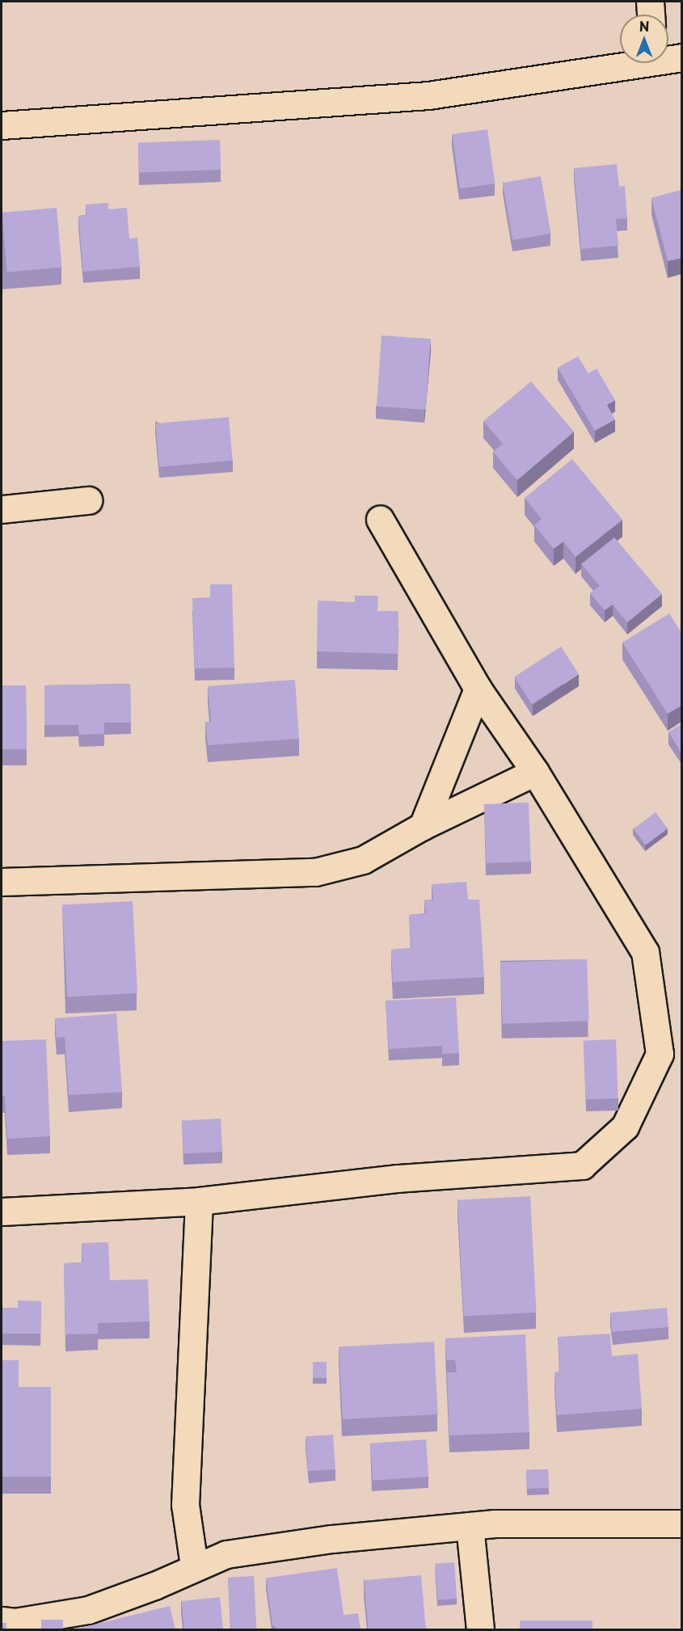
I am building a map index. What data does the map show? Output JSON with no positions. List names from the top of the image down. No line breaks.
{"north":"top"}
